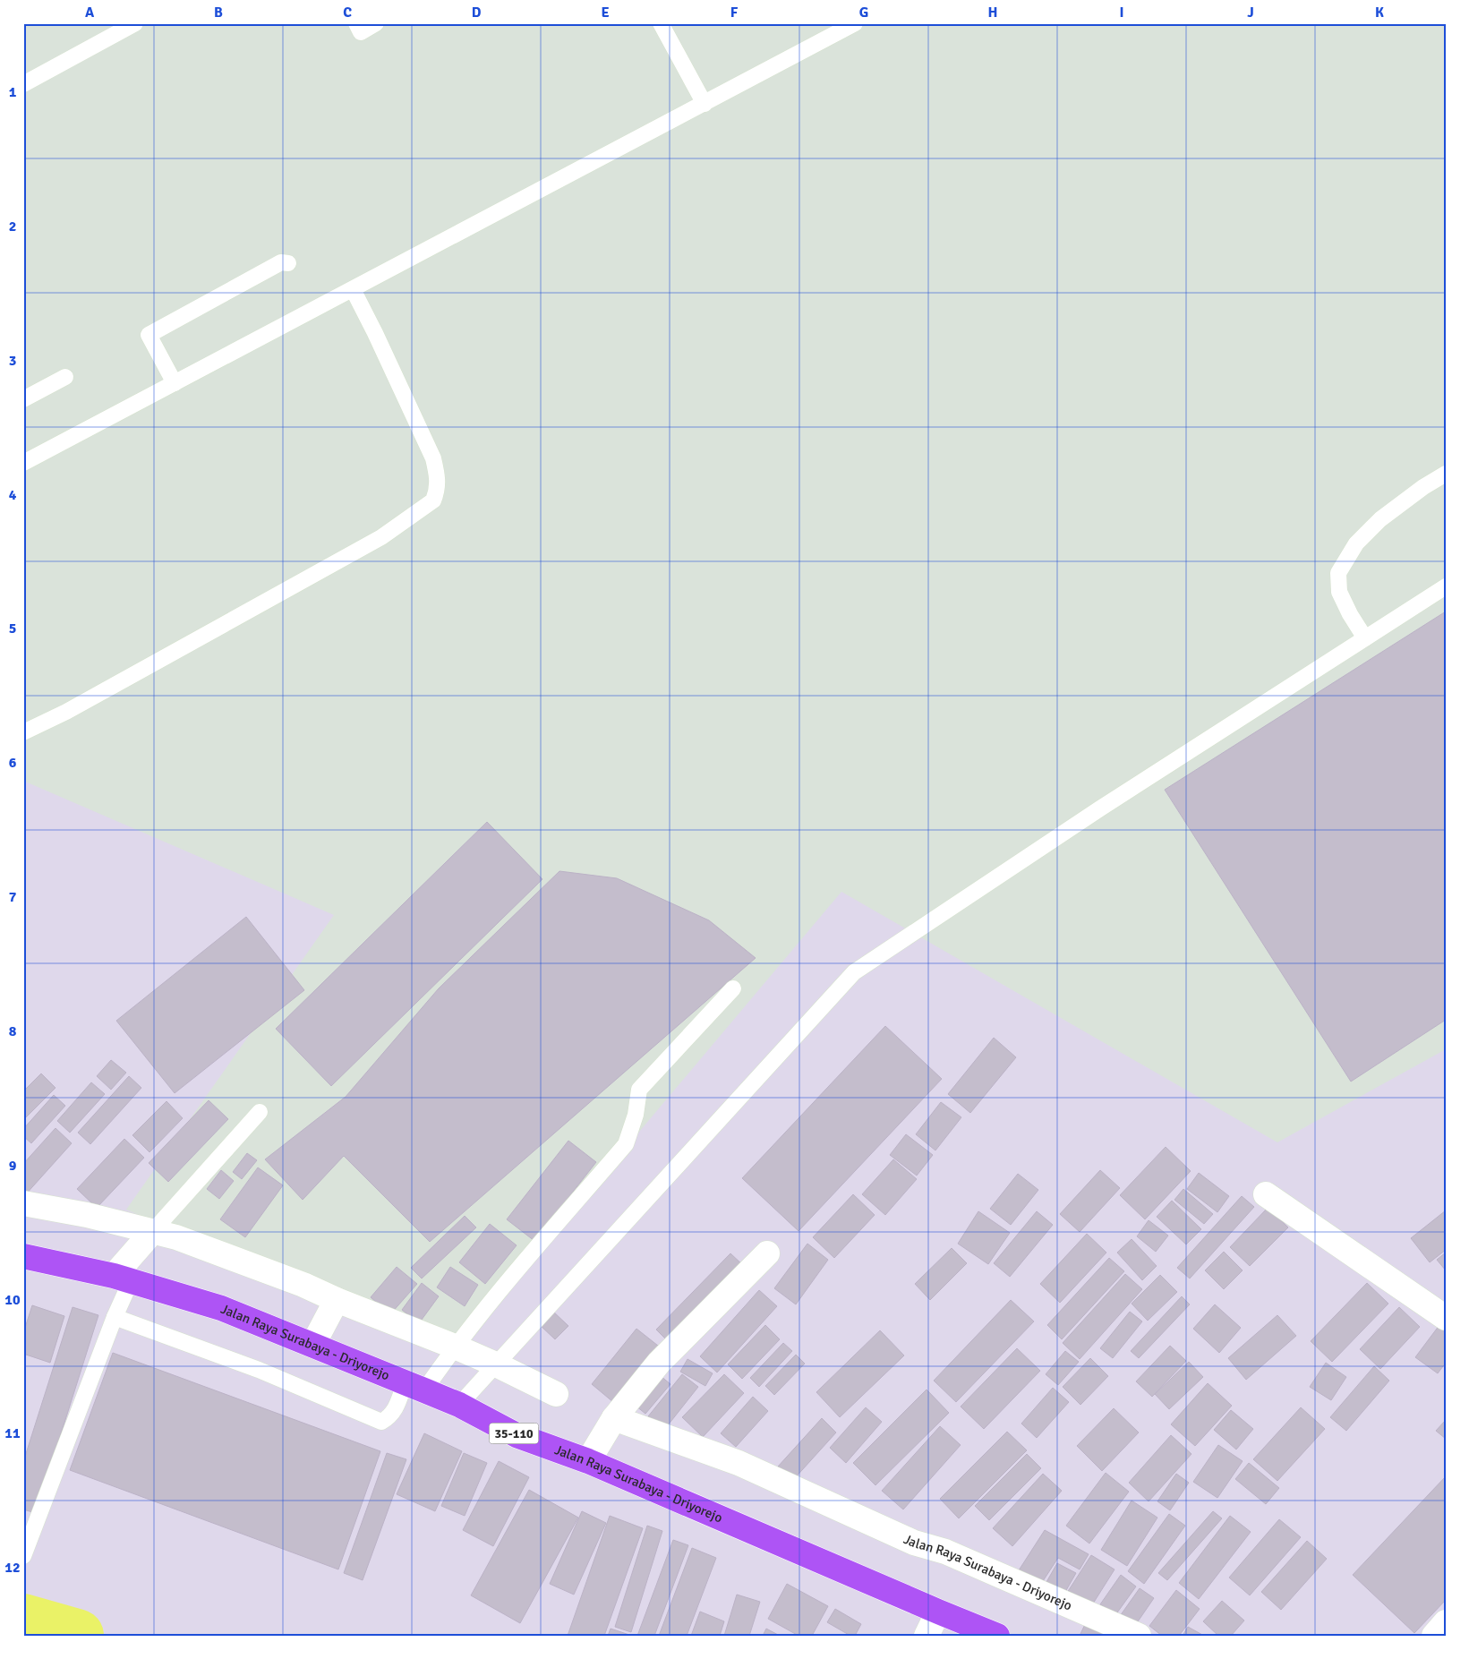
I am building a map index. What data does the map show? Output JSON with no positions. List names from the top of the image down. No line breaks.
{"streets":{"main road":["Jalan Raya Surabaya - Driyorejo","35-110"]},"grid":{"columns":["A","B","C","D","E","F","G","H","I","J","K"],"rows":["1","2","3","4","5","6","7","8","9","10","11","12"]}}
